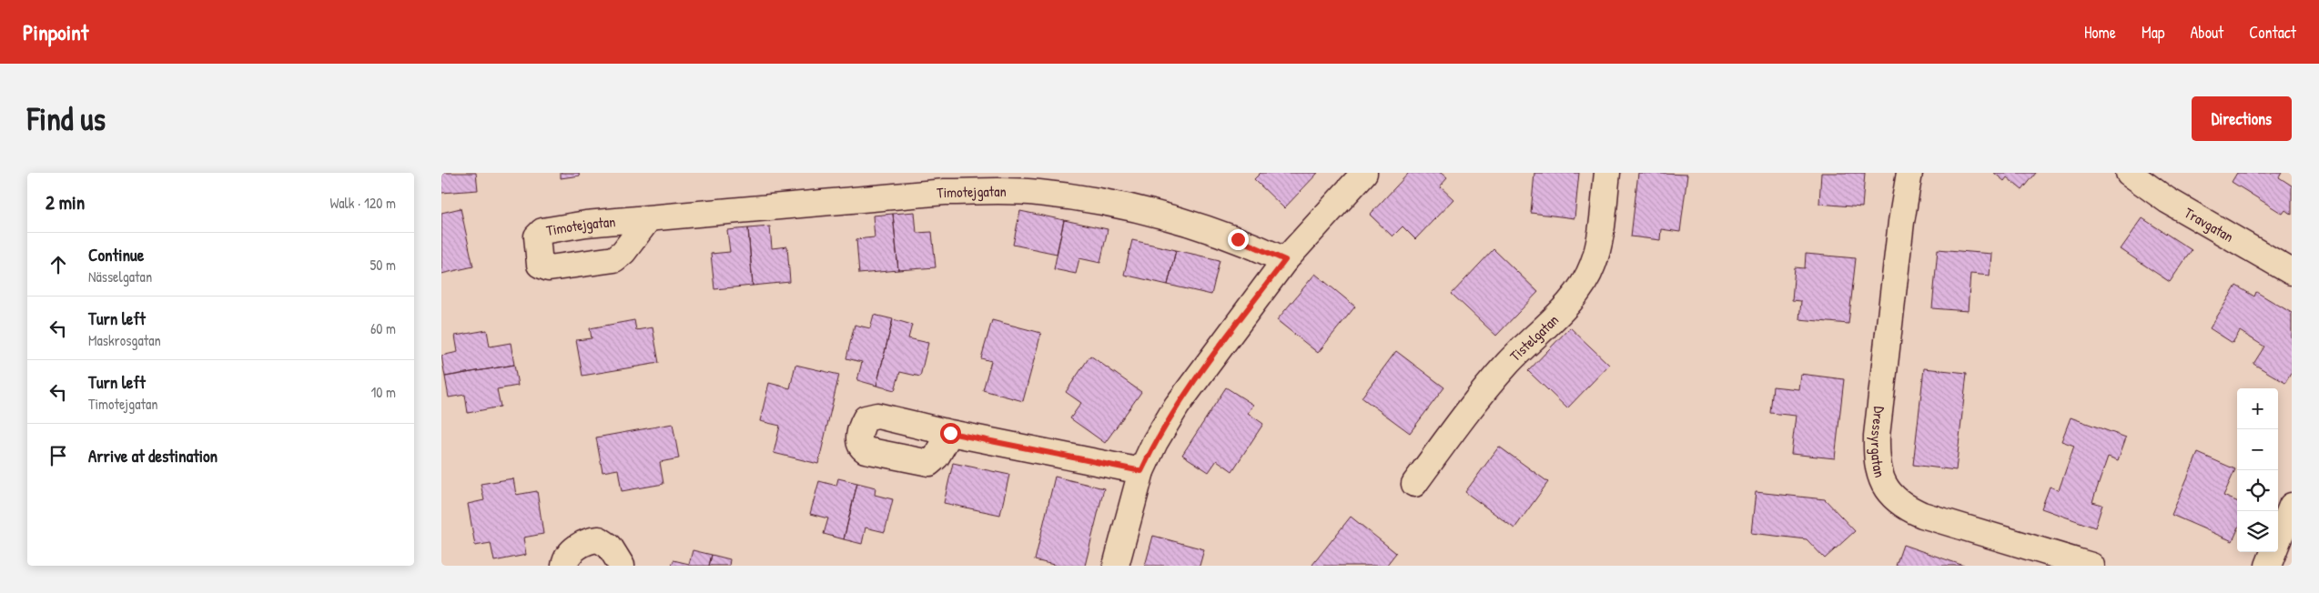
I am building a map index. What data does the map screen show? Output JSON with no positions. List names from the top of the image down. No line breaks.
{"streets":{"street":["Timotejgatan","Travgatan","Tistelgatan","Dressyrgatan"]},"page":{"header":"Pinpoint","nav":["Home","Map","About","Contact"],"buttons":"Directions","title":"Find us","heading":["2 min","Walk · 120 m"],"list":[["Continue","Nässelgatan","50 m"],["Turn left","Maskrosgatan","60 m"],["Turn left","Timotejgatan","10 m"],"Arrive at destination"],"map_buttons":["+","−"]}}
